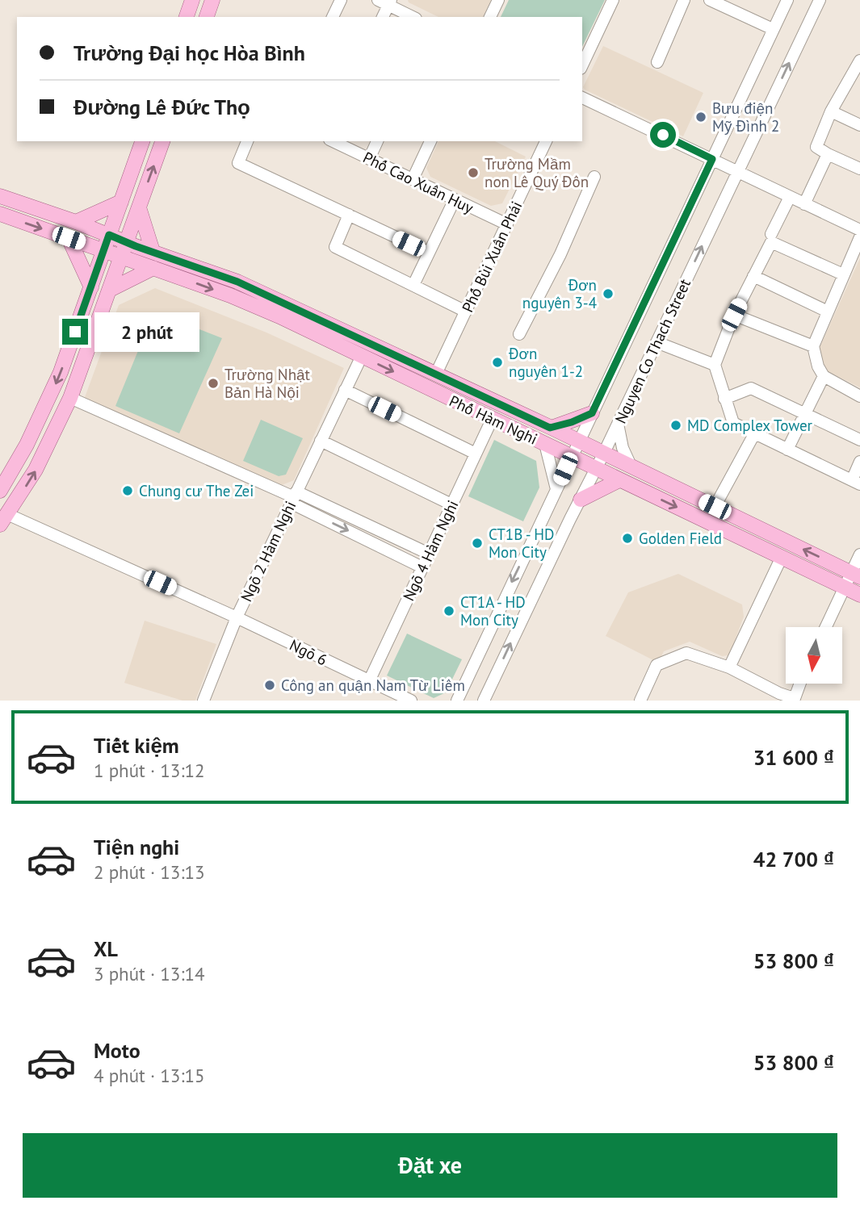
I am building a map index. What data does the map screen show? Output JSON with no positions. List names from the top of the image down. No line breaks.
{"streets":{"main road":["Phố Hàm Nghi"],"street":["Phố Cao Xuân Huy","Phố Bùi Xuân Phái","Nguyen Co Thach Street","Ngõ 4 Hàm Nghi","Ngõ 2 Hàm Nghi","Ngõ 6"]},"crossings":[["Phố Cao Xuân Huy","Phố Bùi Xuân Phái"],["Phố Bùi Xuân Phái","Phố Hàm Nghi"],["Nguyen Co Thach Street","Phố Hàm Nghi"],["Phố Hàm Nghi","Ngõ 4 Hàm Nghi"],["Phố Hàm Nghi","Ngõ 2 Hàm Nghi"],["Ngõ 4 Hàm Nghi","Ngõ 6"],["Ngõ 2 Hàm Nghi","Ngõ 6"]],"places":["Bưu điện Mỹ Đình 2","Trường Mầm non Lê Quý Đôn","Đơn nguyên 3-4","Đơn nguyên 1-2","Trường Nhật Bản Hà Nội","MD Complex Tower","Chung cư The Zei","Golden Field","CT1B - HD Mon City","CT1A - HD Mon City","Công an quận Nam Từ Liêm"],"north":"bottom","page":{"banner":["Trường Đại học Hòa Bình","Đường Lê Đức Thọ"],"bubble":"2 phút","list":[{"name":"Tiết kiệm","note":"1 phút · 13:12","value":"31 600 ₫"},{"name":"Tiện nghi","note":"2 phút · 13:13","value":"42 700 ₫"},{"name":"XL","note":"3 phút · 13:14","value":"53 800 ₫"},{"name":"Moto","note":"4 phút · 13:15","value":"53 800 ₫"}],"buttons":"Đặt xe"}}
